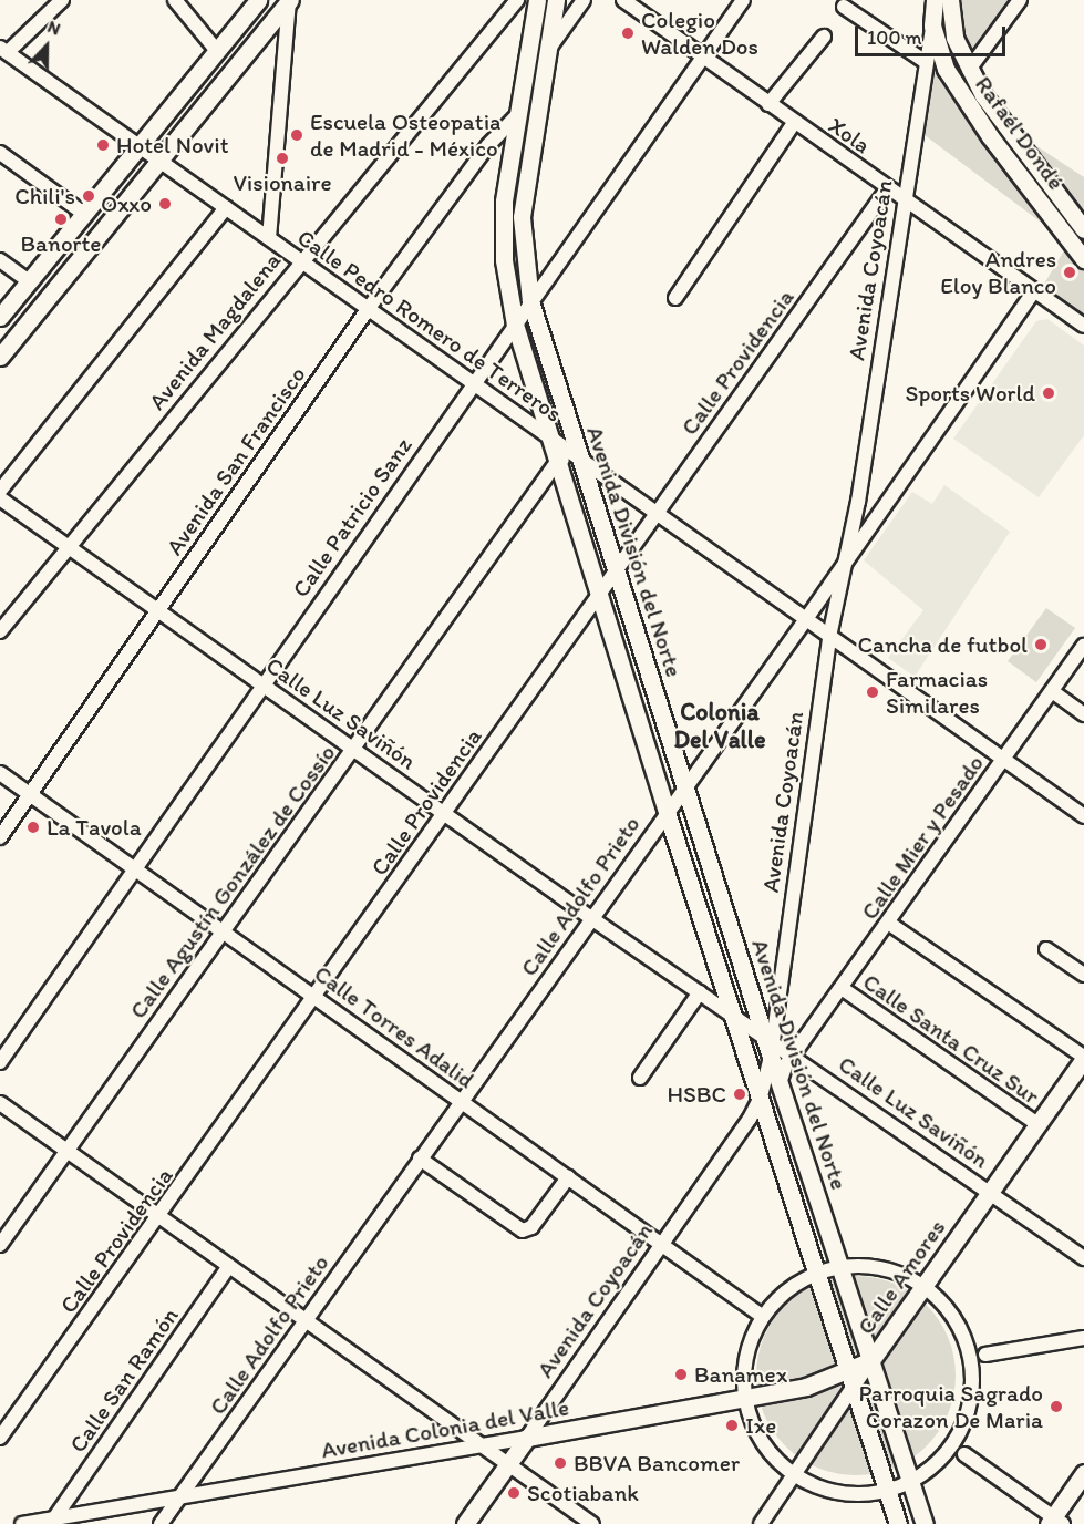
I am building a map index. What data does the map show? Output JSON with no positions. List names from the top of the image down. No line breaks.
{"streets":{"main road":["Rafaél Dondé","Avenida Coyoacán","Avenida División del Norte","Calle Amores","Avenida Colonia del Valle"],"street":["Xola","Calle Pedro Romero de Terreros","Avenida Magdalena","Calle Providencia","Avenida San Francisco","Calle Patricio Sanz","Calle Luz Saviñón","Calle Mier y Pesado","Calle Agustín González de Cossío","Calle Adolfo Prieto","Calle Torres Adalid","Calle Santa Cruz Sur","Calle San Ramón"]},"crossings":[["Rafaél Dondé","Avenida Coyoacán"],["Xola","Avenida Coyoacán"],["Xola","Calle Providencia"],["Xola","Calle Patricio Sanz"],["Xola","Calle Adolfo Prieto"],["Avenida Coyoacán","Calle Pedro Romero de Terreros"],["Avenida Coyoacán","Avenida División del Norte"],["Avenida Coyoacán","Calle Luz Saviñón"],["Avenida Coyoacán","Calle Adolfo Prieto"],["Avenida Coyoacán","Calle Torres Adalid"],["Avenida Coyoacán","Avenida Colonia del Valle"],["Calle Pedro Romero de Terreros","Avenida Magdalena"],["Calle Pedro Romero de Terreros","Calle Providencia"],["Calle Pedro Romero de Terreros","Avenida San Francisco"],["Calle Pedro Romero de Terreros","Calle Patricio Sanz"],["Calle Pedro Romero de Terreros","Avenida División del Norte"],["Calle Pedro Romero de Terreros","Calle Mier y Pesado"],["Calle Pedro Romero de Terreros","Calle Adolfo Prieto"],["Avenida Magdalena","Calle Luz Saviñón"],["Calle Providencia","Avenida División del Norte"],["Calle Providencia","Calle Luz Saviñón"],["Calle Providencia","Calle Torres Adalid"],["Avenida San Francisco","Avenida División del Norte"],["Avenida San Francisco","Calle Luz Saviñón"],["Avenida San Francisco","Calle Torres Adalid"],["Calle Patricio Sanz","Avenida División del Norte"],["Calle Patricio Sanz","Calle Luz Saviñón"],["Calle Patricio Sanz","Calle Torres Adalid"],["Avenida División del Norte","Calle Luz Saviñón"],["Avenida División del Norte","Calle Mier y Pesado"],["Avenida División del Norte","Calle Agustín González de Cossío"],["Avenida División del Norte","Calle Adolfo Prieto"],["Avenida División del Norte","Calle Amores"],["Avenida División del Norte","Avenida Colonia del Valle"],["Calle Luz Saviñón","Calle Mier y Pesado"],["Calle Luz Saviñón","Calle Agustín González de Cossío"],["Calle Luz Saviñón","Calle Adolfo Prieto"],["Calle Luz Saviñón","Calle Amores"],["Calle Mier y Pesado","Calle Santa Cruz Sur"],["Calle Agustín González de Cossío","Calle Torres Adalid"],["Calle Adolfo Prieto","Calle Torres Adalid"],["Calle Adolfo Prieto","Avenida Colonia del Valle"],["Calle Santa Cruz Sur","Calle Amores"],["Calle Amores","Avenida Colonia del Valle"],["Calle San Ramón","Avenida Colonia del Valle"]],"districts":["Colonia Del Valle"],"places":["Colegio Walden Dos","Escuela Osteopatia de Madrid - México","Hotel Novit","Visionaire","Chili's","Oxxo","Banorte","Andres Eloy Blanco","Sports World","Cancha de futbol","Farmacias Similares","La Tavola","HSBC","Banamex","Parroquia Sagrado Corazon De Maria","Ixe","BBVA Bancomer","Scotiabank"],"scale_bar":"100 m","north":"top"}
